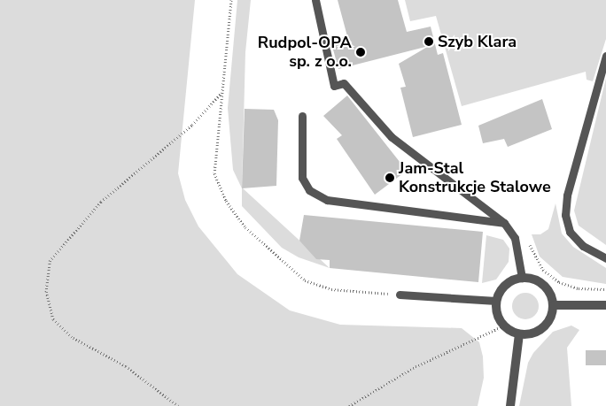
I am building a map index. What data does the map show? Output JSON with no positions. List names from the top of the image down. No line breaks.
{"places":["Szyb Klara","Rudpol-OPA sp. z o.o.","Jam-Stal Konstrukcje Stalowe"]}
